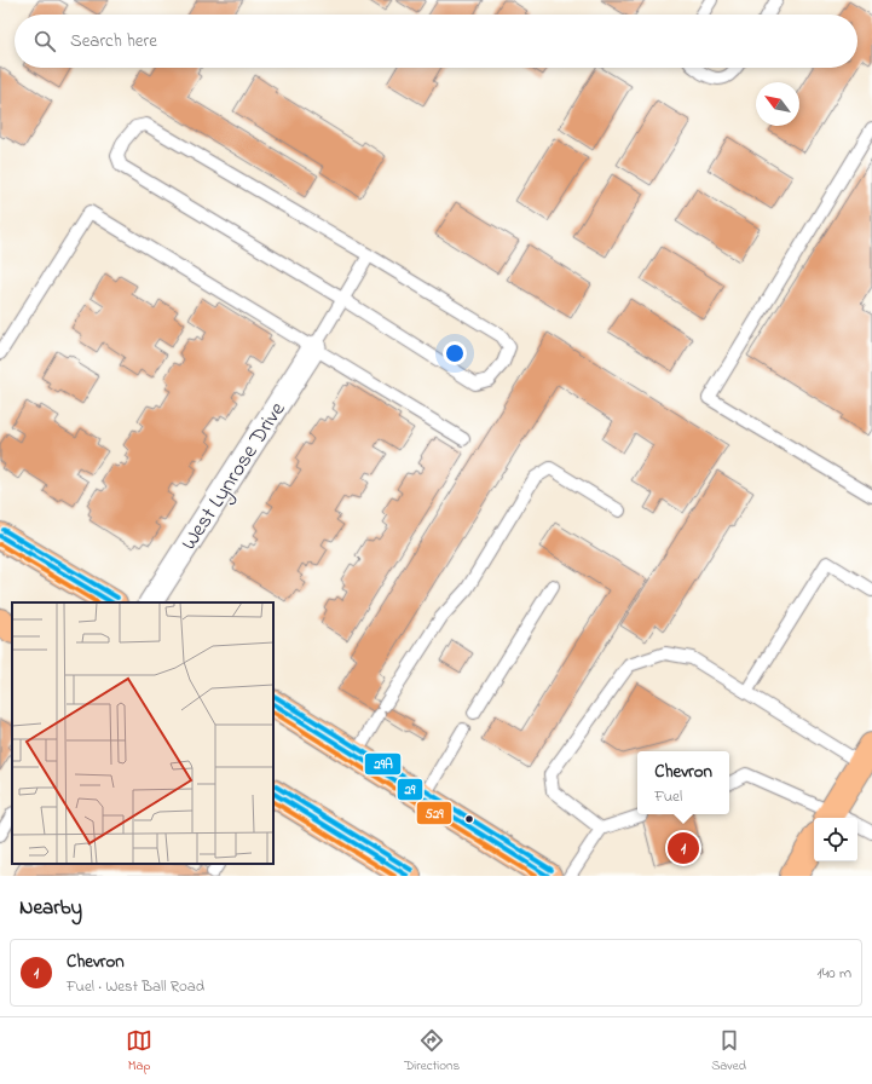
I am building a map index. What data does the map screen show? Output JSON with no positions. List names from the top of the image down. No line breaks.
{"streets":{"street":["West Lynrose Drive"]},"lines":["transit line 29A","transit line 29","transit line 529"],"north":"top left","page":{"search":"Search here","popup":["Chevron","Fuel"],"pins":"1","heading":"Nearby","list":[{"mark":"1","name":"Chevron","note":"Fuel · West Ball Road","value":"140 m"}],"nav":["Map","Directions","Saved"]}}
